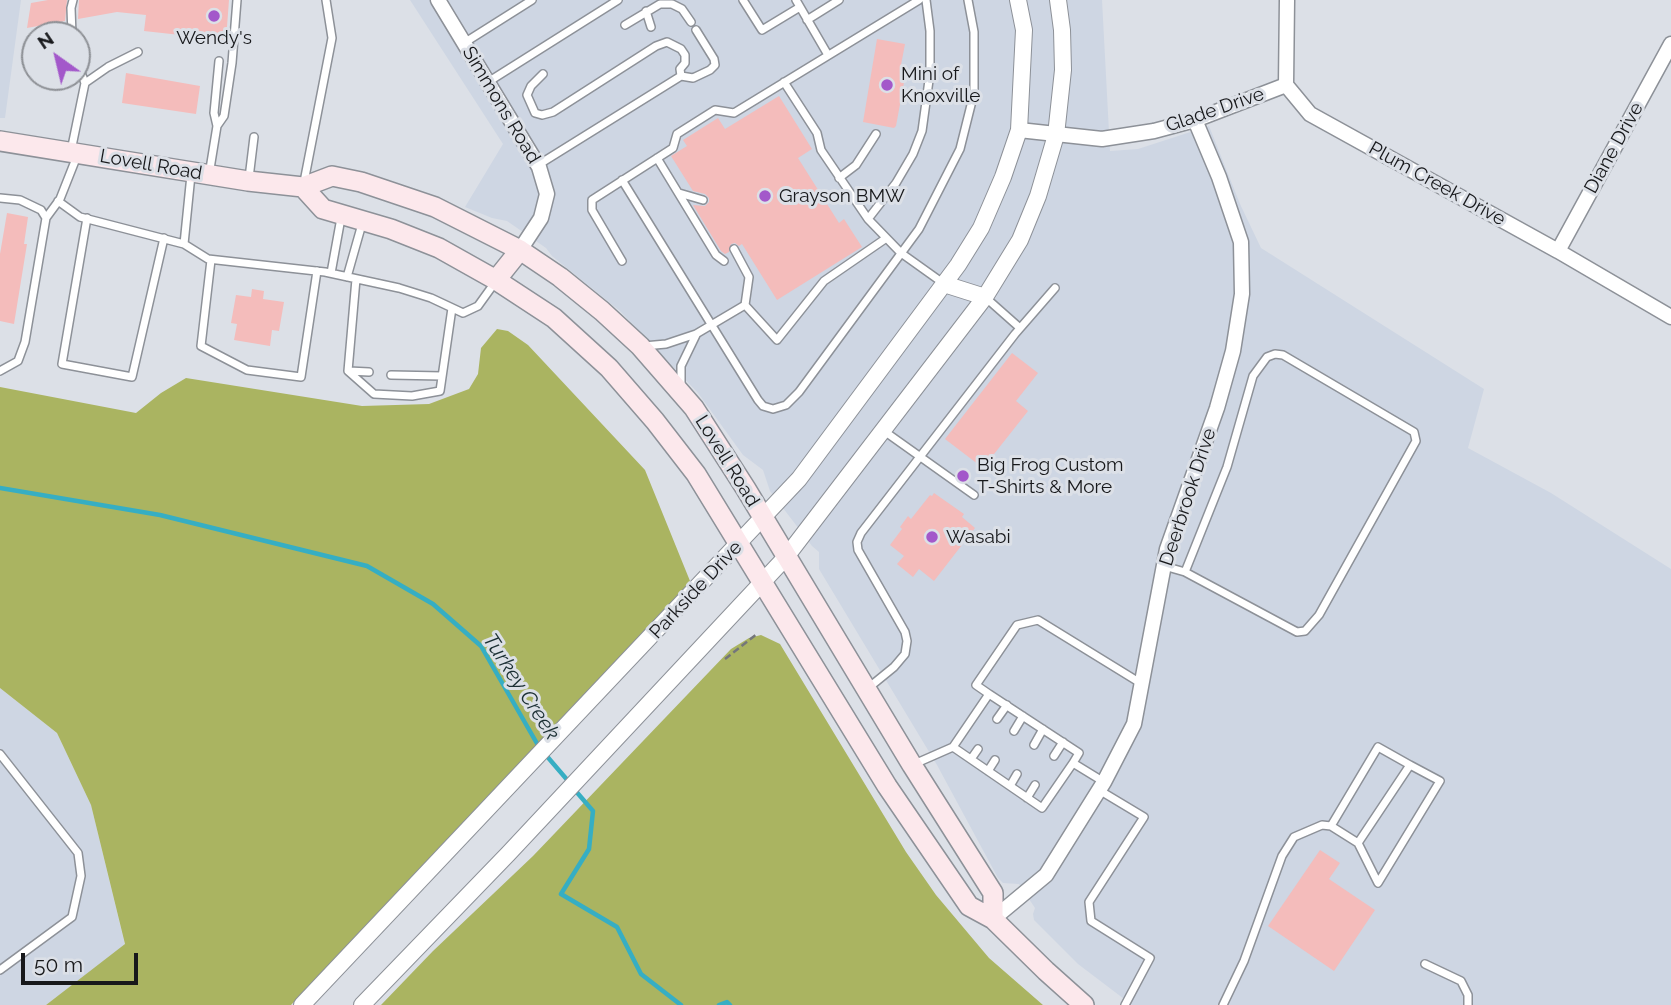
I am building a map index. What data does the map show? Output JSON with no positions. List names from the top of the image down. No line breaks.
{"streets":{"main road":["Lovell Road"],"street":["Simmons Road","Glade Drive","Diane Drive","Plum Creek Drive","Deerbrook Drive","Parkside Drive"]},"crossings":[["Simmons Road","Lovell Road"],["Glade Drive","Plum Creek Drive"],["Glade Drive","Deerbrook Drive"],["Glade Drive","Parkside Drive"],["Diane Drive","Plum Creek Drive"],["Lovell Road","Deerbrook Drive"],["Lovell Road","Parkside Drive"]],"water":["Turkey Creek"],"places":["Wendy's","Mini of Knoxville","Grayson BMW","Big Frog Custom T-Shirts & More","Wasabi"],"scale_bar":"50 m","north":"top left"}
